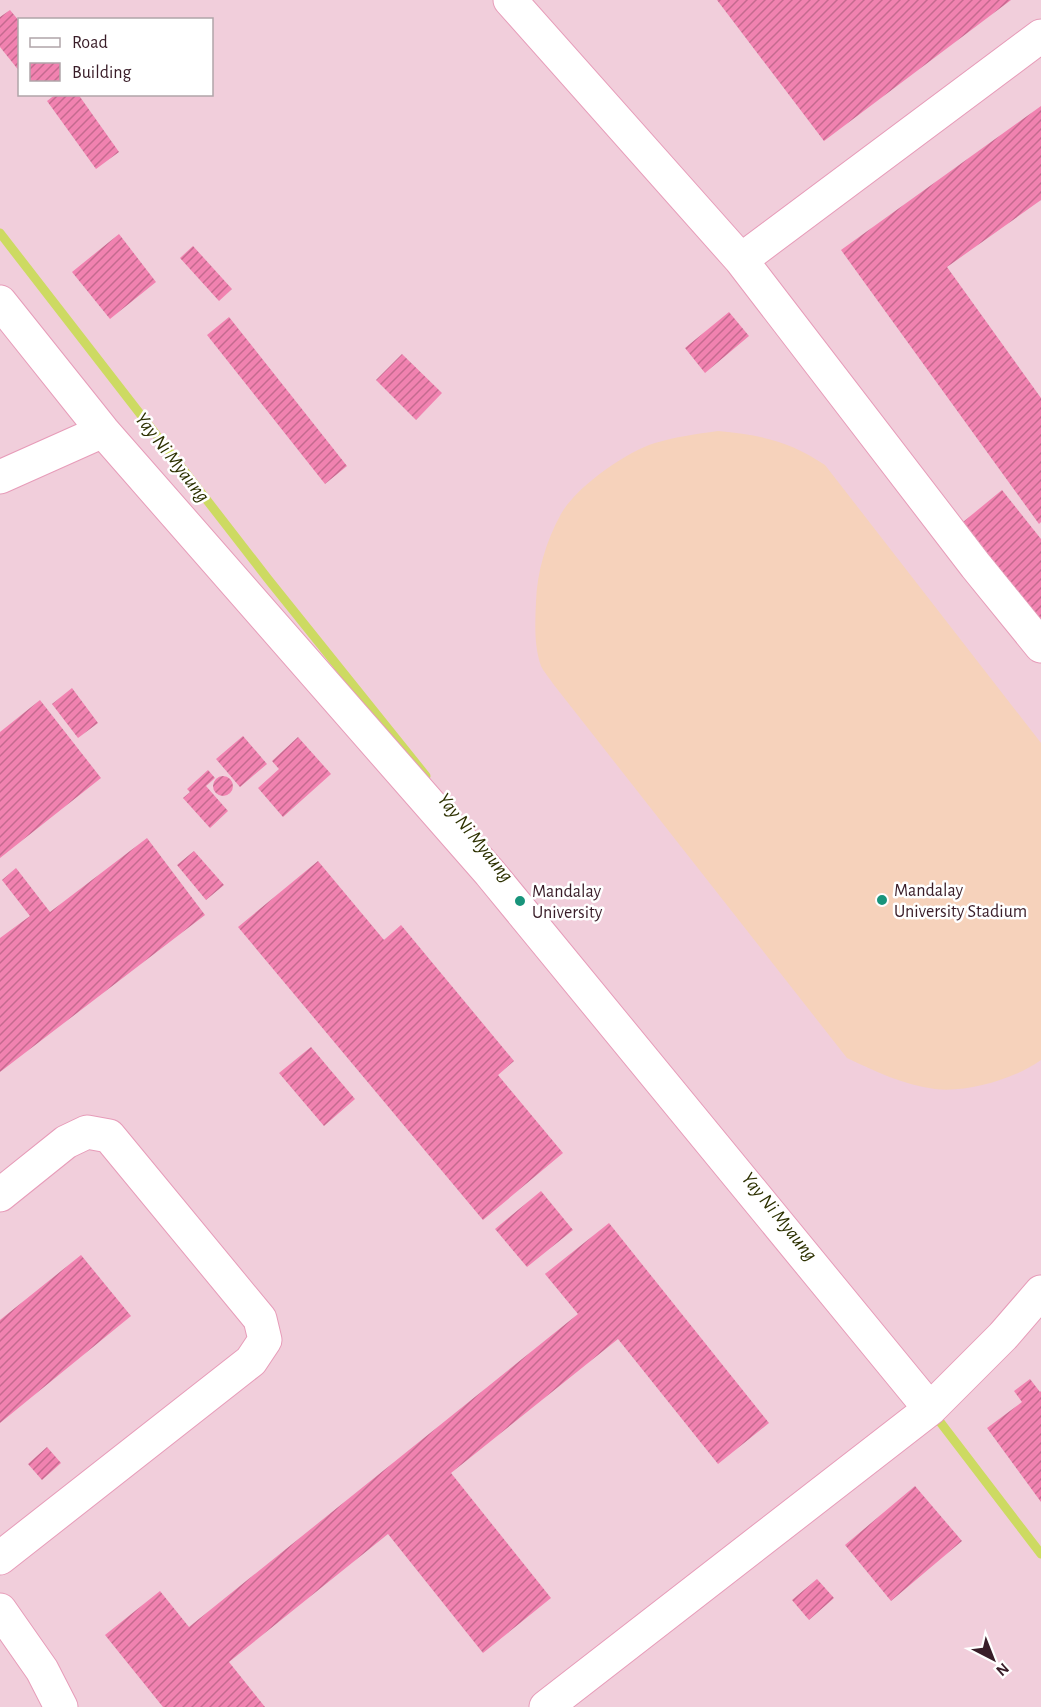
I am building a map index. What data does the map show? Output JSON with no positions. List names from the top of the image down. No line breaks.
{"water":["Yay Ni Myaung"],"places":["Mandalay University Stadium","Mandalay University"],"legend":["Road","Building"],"north":"bottom right"}
